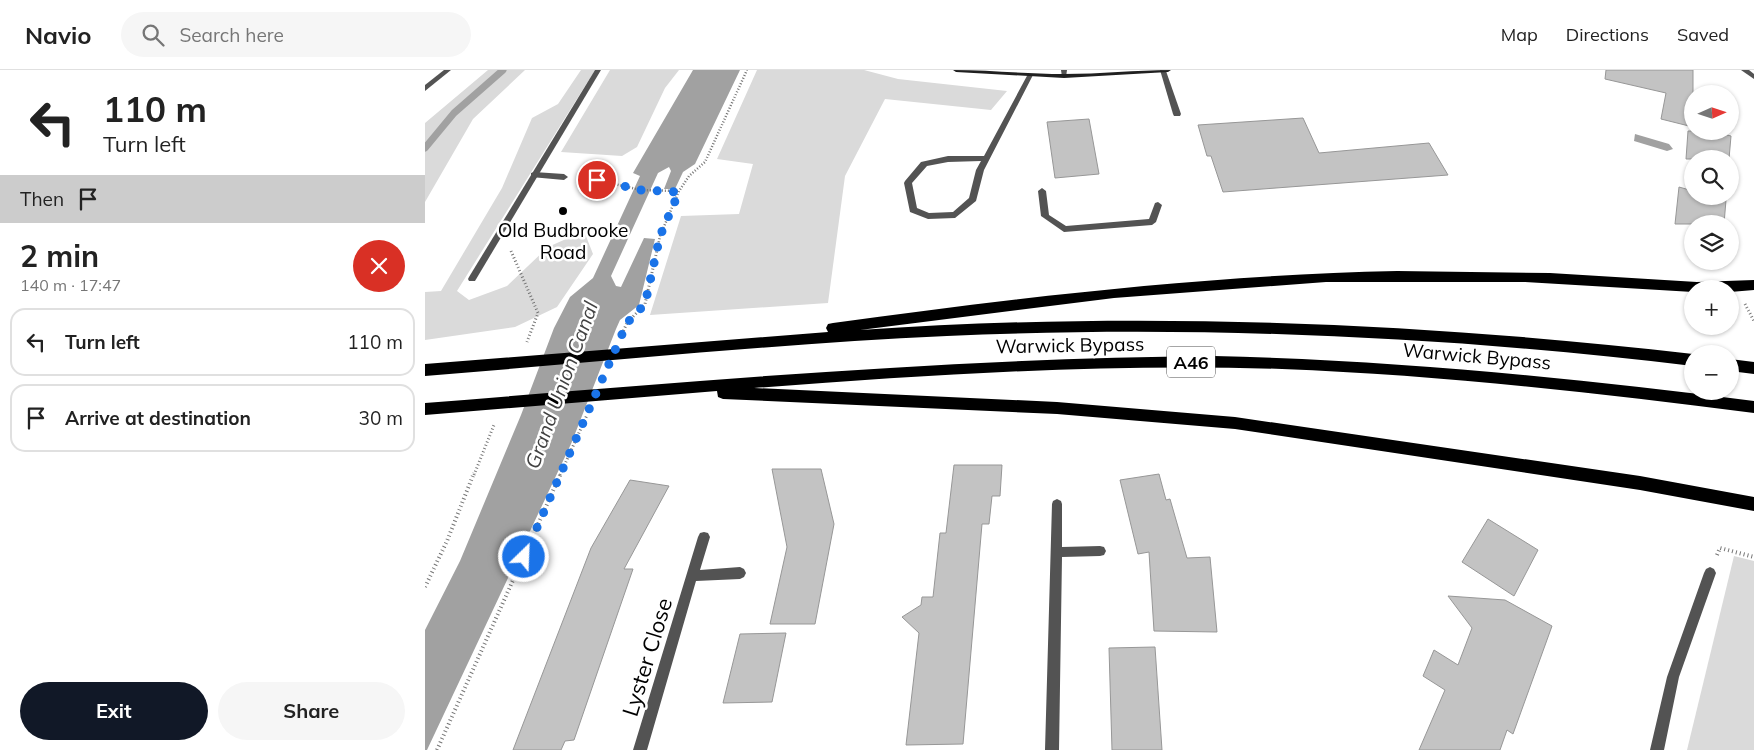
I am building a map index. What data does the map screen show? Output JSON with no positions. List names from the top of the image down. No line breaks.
{"streets":{"highway":["Warwick Bypass","A46"],"street":["Lyster Close"]},"water":["Grand Union Canal"],"places":["Old Budbrooke Road"],"north":"right","page":{"header":"Navio","search":"Search here","nav":["Map","Directions","Saved"],"turn":["110 m","Turn left"],"map_buttons":["+","−"],"then":"Then","heading":["2 min","140 m · 17:47"],"list":[{"name":"Turn left","value":"110 m"},{"name":"Arrive at destination","value":"30 m"}],"buttons":["Exit","Share"]}}
